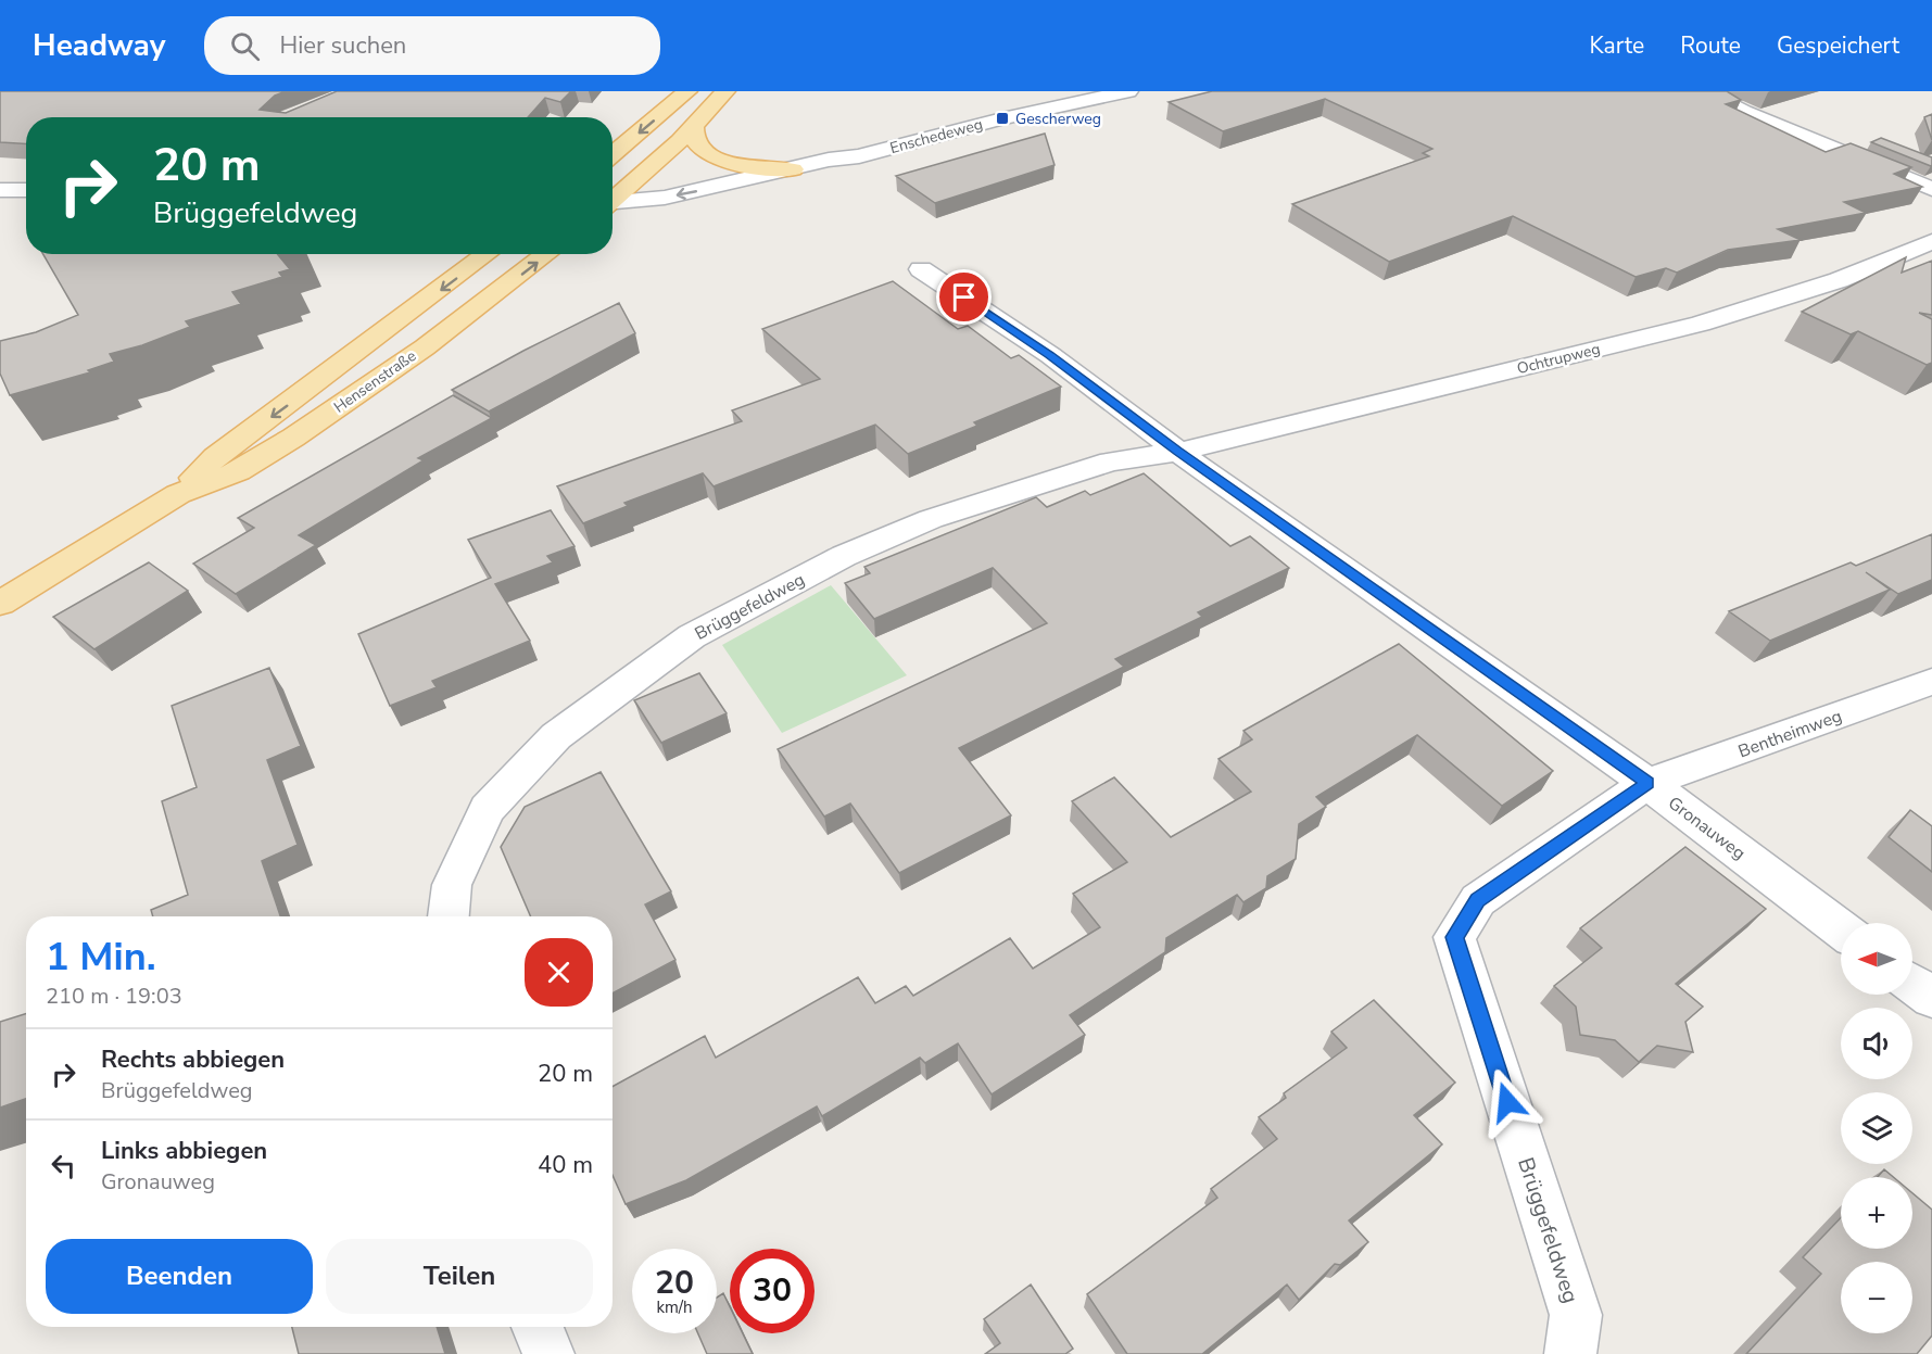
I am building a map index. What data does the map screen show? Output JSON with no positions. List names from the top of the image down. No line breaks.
{"streets":{"main road":["Hensenstraße"],"street":["Enschedeweg","Ochtrupweg","Brüggefeldweg","Bentheimweg","Gronauweg"]},"crossings":[["Ochtrupweg","Brüggefeldweg"],["Ochtrupweg","Gronauweg"],["Brüggefeldweg","Bentheimweg"],["Brüggefeldweg","Gronauweg"],["Bentheimweg","Gronauweg"]],"places":{"transit":["Gescherweg"]},"north":"left","page":{"header":"Headway","search":"Hier suchen","nav":["Karte","Route","Gespeichert"],"turn":["20 m","Brüggefeldweg"],"heading":["1 Min.","210 m · 19:03"],"map_buttons":["+","−"],"list":[{"name":"Rechts abbiegen","note":"Brüggefeldweg","value":"20 m"},{"name":"Links abbiegen","note":"Gronauweg","value":"40 m"}],"buttons":["Beenden","Teilen"],"speed":"20 km/h","limit":"30"}}
